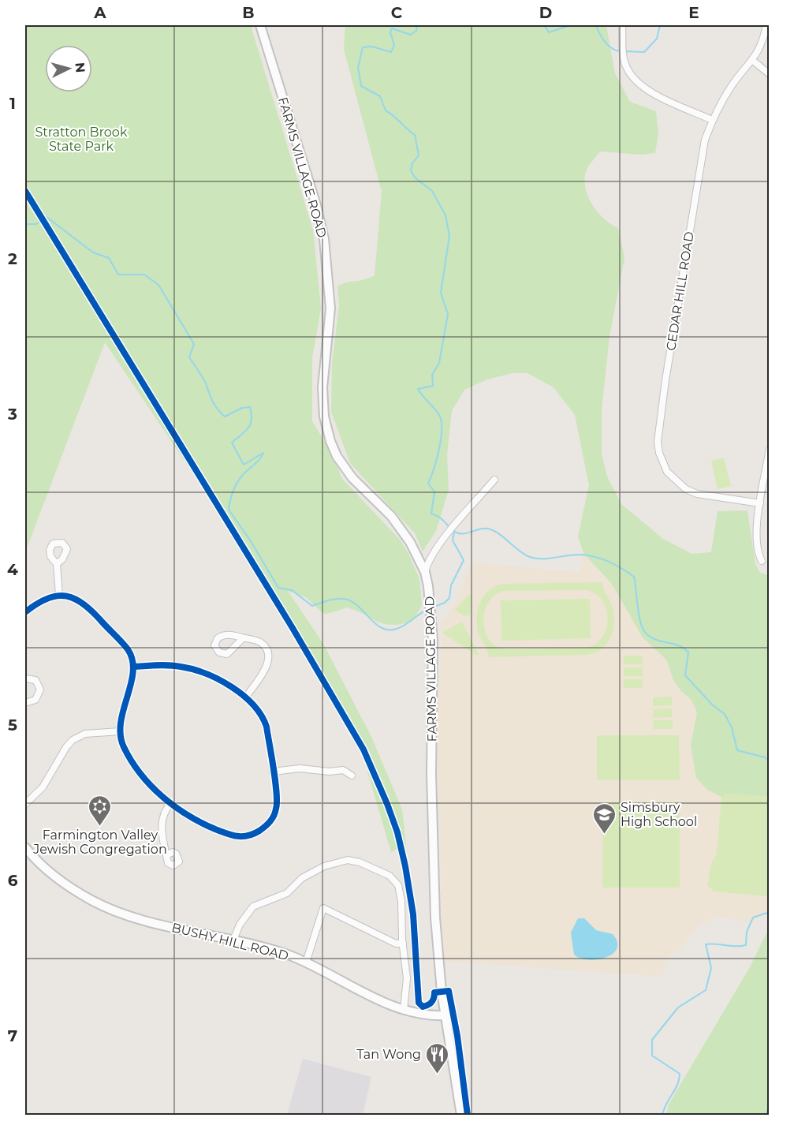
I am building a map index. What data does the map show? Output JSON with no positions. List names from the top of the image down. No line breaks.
{"streets":{"main road":["FARMS VILLAGE ROAD","BUSHY HILL ROAD"],"street":["CEDAR HILL ROAD"]},"crossings":[["FARMS VILLAGE ROAD","BUSHY HILL ROAD"]],"parks":["Stratton Brook State Park"],"places":{"synagogue":["Farmington Valley Jewish Congregation"],"school or university":["Simsbury High School"],"restaurant":["Tan Wong"]},"north":"right","grid":{"columns":["A","B","C","D","E"],"rows":["1","2","3","4","5","6","7"]}}
